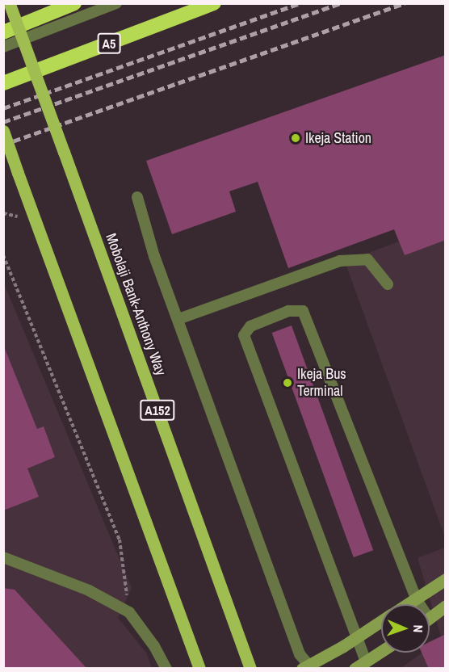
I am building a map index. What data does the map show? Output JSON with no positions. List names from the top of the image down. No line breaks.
{"streets":{"highway":["A5"],"main road":["Mobolaji Bank-Anthony Way","A152"]},"places":["Ikeja Station","Ikeja Bus Terminal"],"north":"right"}
